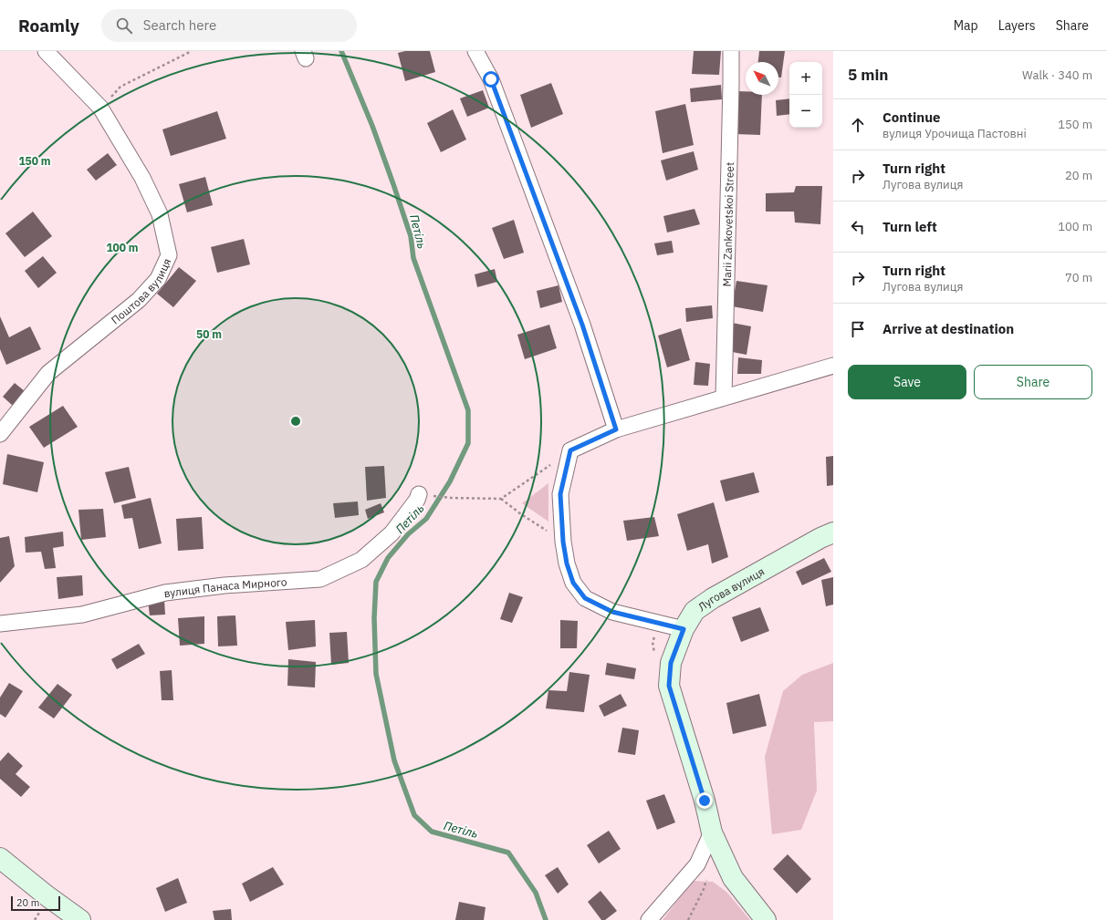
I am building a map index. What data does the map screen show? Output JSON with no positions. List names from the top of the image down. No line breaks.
{"streets":{"street":["Marii Zankovetskoi Street","Поштова вулиця","вулиця Панаса Мирного","Лугова вулиця"]},"water":["Петіль"],"scale_bar":"20 m","north":"top left","page":{"header":"Roamly","search":"Search here","nav":["Map","Layers","Share"],"heading":["5 min","Walk · 340 m"],"map_buttons":["+","−"],"list":[["Continue","вулиця Урочища Пастовні","150 m"],["Turn right","Лугова вулиця","20 m"],["Turn left","100 m"],["Turn right","Лугова вулиця","70 m"],"Arrive at destination"],"buttons":["Save","Share"],"scale":"20 m"},"rings":["150 m","100 m","50 m"]}
